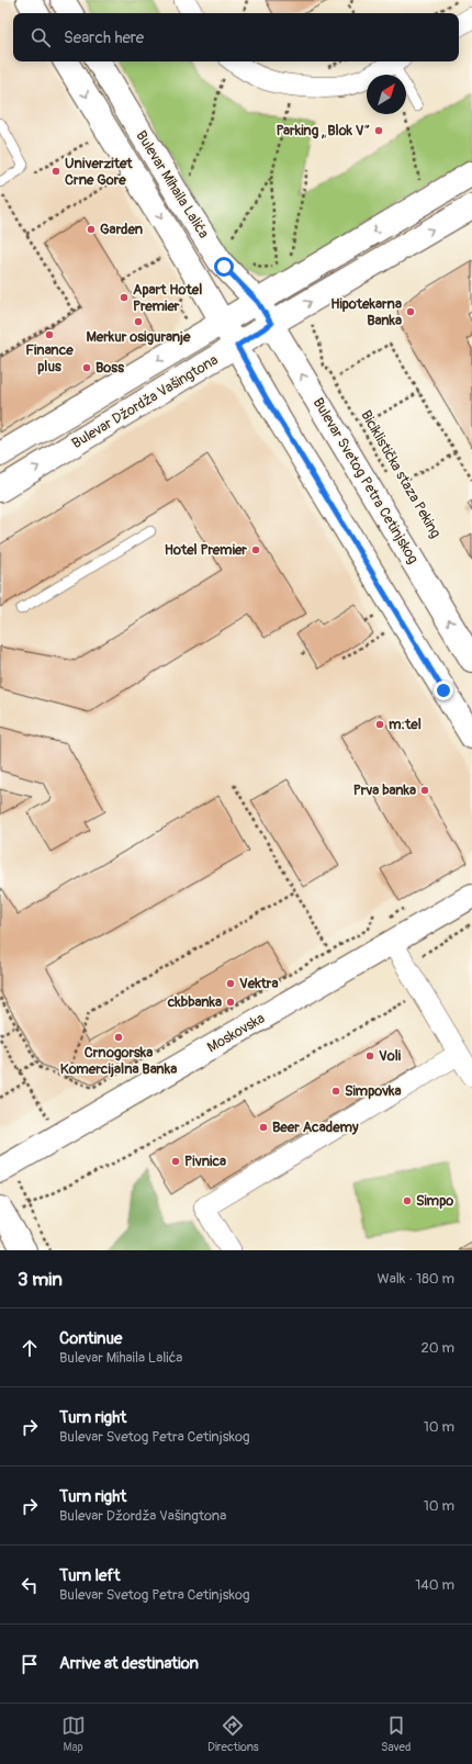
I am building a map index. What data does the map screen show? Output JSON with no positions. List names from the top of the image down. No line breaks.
{"streets":{"main road":["Bulevar Mihaila Lalića","Bulevar Džordža Vašingtona","Bulevar Svetog Petra Cetinjskog","Moskovska"],"path":["Biciklistička staza Peking"]},"crossings":[["Bulevar Mihaila Lalića","Bulevar Džordža Vašingtona"],["Bulevar Mihaila Lalića","Bulevar Svetog Petra Cetinjskog"],["Bulevar Džordža Vašingtona","Bulevar Svetog Petra Cetinjskog"]],"places":["Parking „Blok V“","Univerzitet Crne Gore","Garden","Apart Hotel Premier","Hipotekarna Banka","Merkur osiguranje","Finance plus","Boss","Hotel Premier","m:tel","Prva banka","Vektra","ckbbanka","Crnogorska Komercijalna Banka","Voli","Simpovka","Beer Academy","Pivnica","Simpo"],"north":"top right","page":{"search":"Search here","heading":["3 min","Walk · 180 m"],"list":[["Continue","Bulevar Mihaila Lalića","20 m"],["Turn right","Bulevar Svetog Petra Cetinjskog","10 m"],["Turn right","Bulevar Džordža Vašingtona","10 m"],["Turn left","Bulevar Svetog Petra Cetinjskog","140 m"],"Arrive at destination"],"nav":["Map","Directions","Saved"]}}
